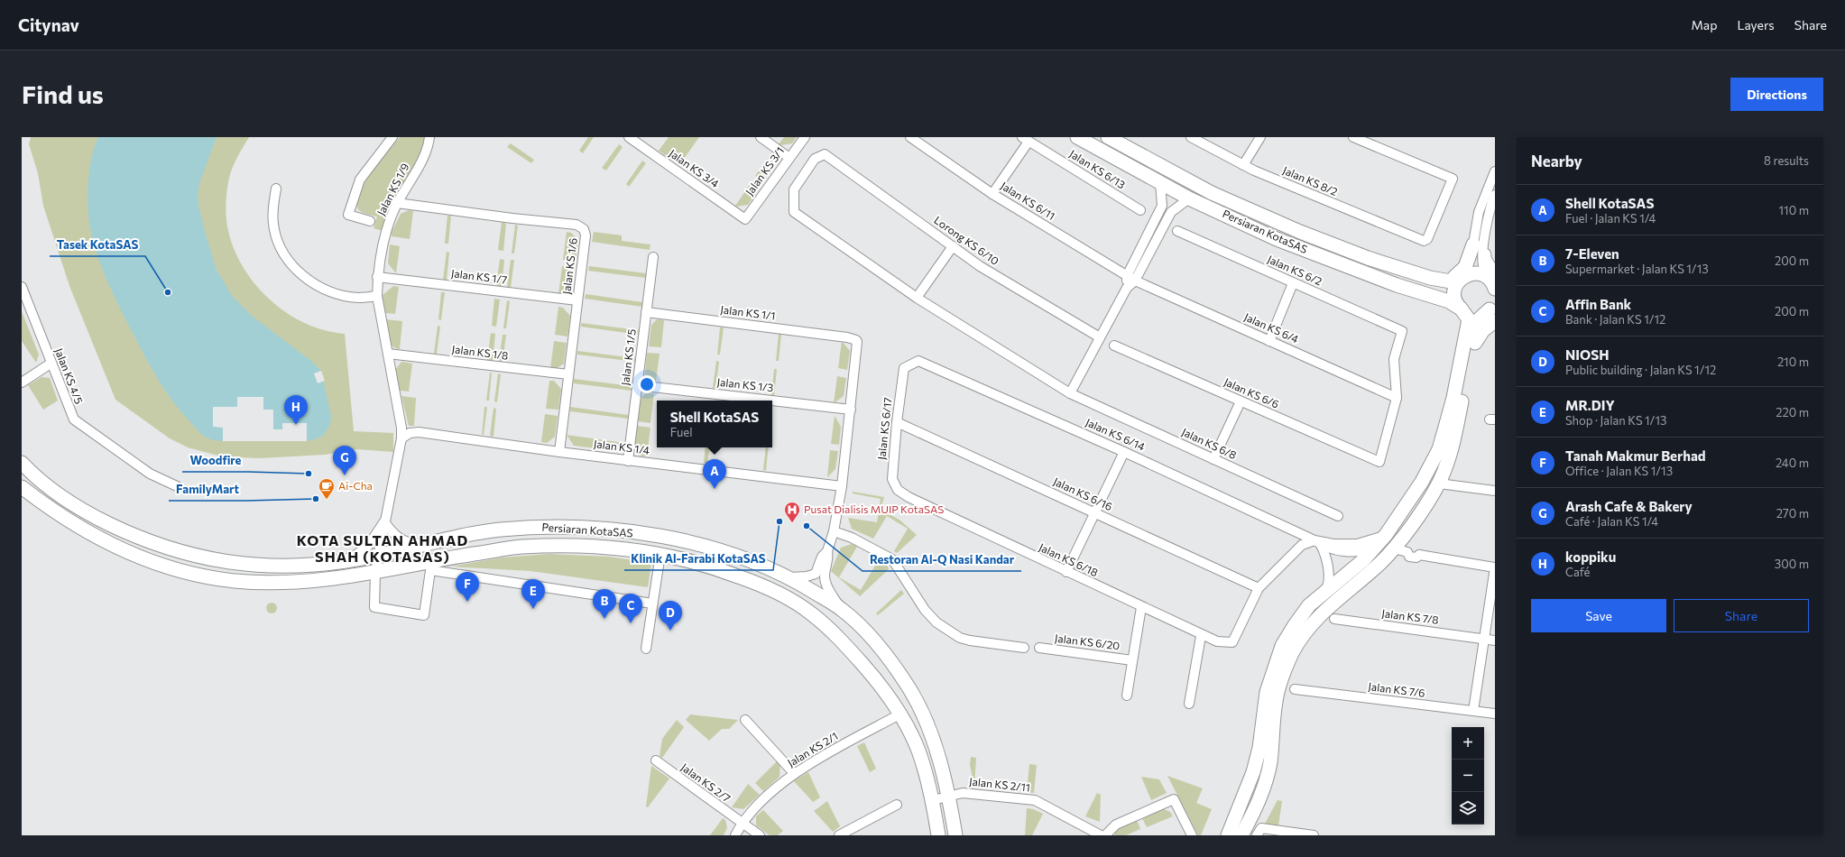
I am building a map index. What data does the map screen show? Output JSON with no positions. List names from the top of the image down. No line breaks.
{"streets":{"street":["Jalan KS 3/4","Jalan KS 6/13","Jalan KS 3/1","Jalan KS 8/2","Jalan KS 1/9","Jalan KS 6/11","Persiaran KotaSAS","Lorong KS 6/10","Jalan KS 1/6","Jalan KS 6/2","Jalan KS 1/7","Jalan KS 1/1","Jalan KS 6/4","Jalan KS 1/8","Jalan KS 1/5","Jalan KS 4/5","Jalan KS 1/3","Jalan KS 6/6","Jalan KS 6/17","Jalan KS 6/14","Jalan KS 6/8","Jalan KS 1/4","Jalan KS 6/16","Jalan KS 6/18","Jalan KS 7/8","Jalan KS 6/20","Jalan KS 7/6","Jalan KS 2/1","Jalan KS 2/7","Jalan KS 2/11"]},"crossings":[["Jalan KS 3/4","Jalan KS 3/1"],["Jalan KS 1/9","Persiaran KotaSAS"],["Jalan KS 1/9","Jalan KS 1/6"],["Jalan KS 1/9","Jalan KS 1/7"],["Jalan KS 1/9","Jalan KS 1/8"],["Jalan KS 1/9","Jalan KS 1/4"],["Jalan KS 6/11","Jalan KS 6/4"],["Persiaran KotaSAS","Jalan KS 2/1"],["Persiaran KotaSAS","Jalan KS 2/11"],["Lorong KS 6/10","Jalan KS 6/8"],["Jalan KS 1/6","Jalan KS 1/7"],["Jalan KS 1/6","Jalan KS 1/8"],["Jalan KS 1/6","Jalan KS 1/4"],["Jalan KS 6/2","Jalan KS 6/4"],["Jalan KS 6/2","Jalan KS 6/6"],["Jalan KS 1/1","Jalan KS 1/5"],["Jalan KS 1/1","Jalan KS 1/3"],["Jalan KS 6/4","Jalan KS 6/6"],["Jalan KS 1/5","Jalan KS 1/3"],["Jalan KS 1/5","Jalan KS 1/4"],["Jalan KS 6/17","Jalan KS 6/14"],["Jalan KS 6/17","Jalan KS 6/16"],["Jalan KS 6/17","Jalan KS 6/18"],["Jalan KS 6/16","Jalan KS 6/18"],["Jalan KS 2/1","Jalan KS 2/7"]],"districts":["KOTA SULTAN AHMAD SHAH (KOTASAS)"],"places":{"other":["Tasek KotaSAS","Woodfire","FamilyMart","Klinik Al-Farabi KotaSAS","Restoran Al-Q Nasi Kandar"],"cafe":["Ai-Cha"],"hospital":["Pusat Dialisis MUIP KotaSAS"]},"page":{"header":"Citynav","nav":["Map","Layers","Share"],"buttons":["Directions",["Save","Share"]],"title":"Find us","heading":["Nearby","8 results"],"list":[{"mark":"A","name":"Shell KotaSAS","note":"Fuel · Jalan KS 1/4","value":"110 m"},{"mark":"B","name":"7-Eleven","note":"Supermarket · Jalan KS 1/13","value":"200 m"},{"mark":"C","name":"Affin Bank","note":"Bank · Jalan KS 1/12","value":"200 m"},{"mark":"D","name":"NIOSH","note":"Public building · Jalan KS 1/12","value":"210 m"},{"mark":"E","name":"MR.DIY","note":"Shop · Jalan KS 1/13","value":"220 m"},{"mark":"F","name":"Tanah Makmur Berhad","note":"Office · Jalan KS 1/13","value":"240 m"},{"mark":"G","name":"Arash Cafe & Bakery","note":"Café · Jalan KS 1/4","value":"270 m"},{"mark":"H","name":"koppiku","note":"Café","value":"300 m"}],"pins":["H","G","A","F","E","B","C","D"],"popup":["Shell KotaSAS","Fuel"],"map_buttons":["+","−"]}}
